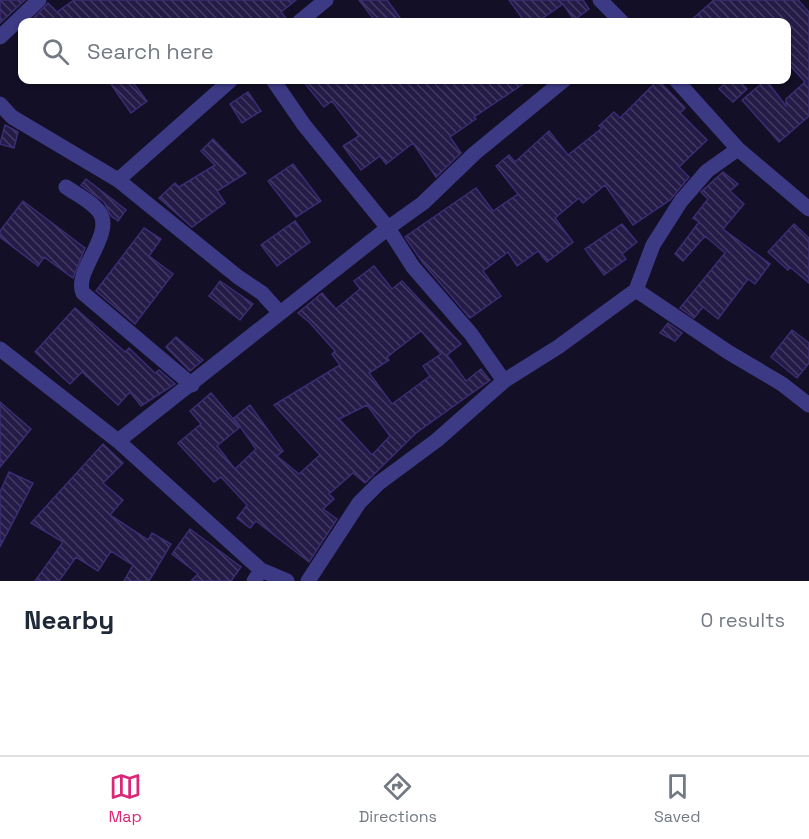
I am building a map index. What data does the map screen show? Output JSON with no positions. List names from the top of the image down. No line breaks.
{"page":{"search":"Search here","heading":["Nearby","0 results"],"nav":["Map","Directions","Saved"]}}
